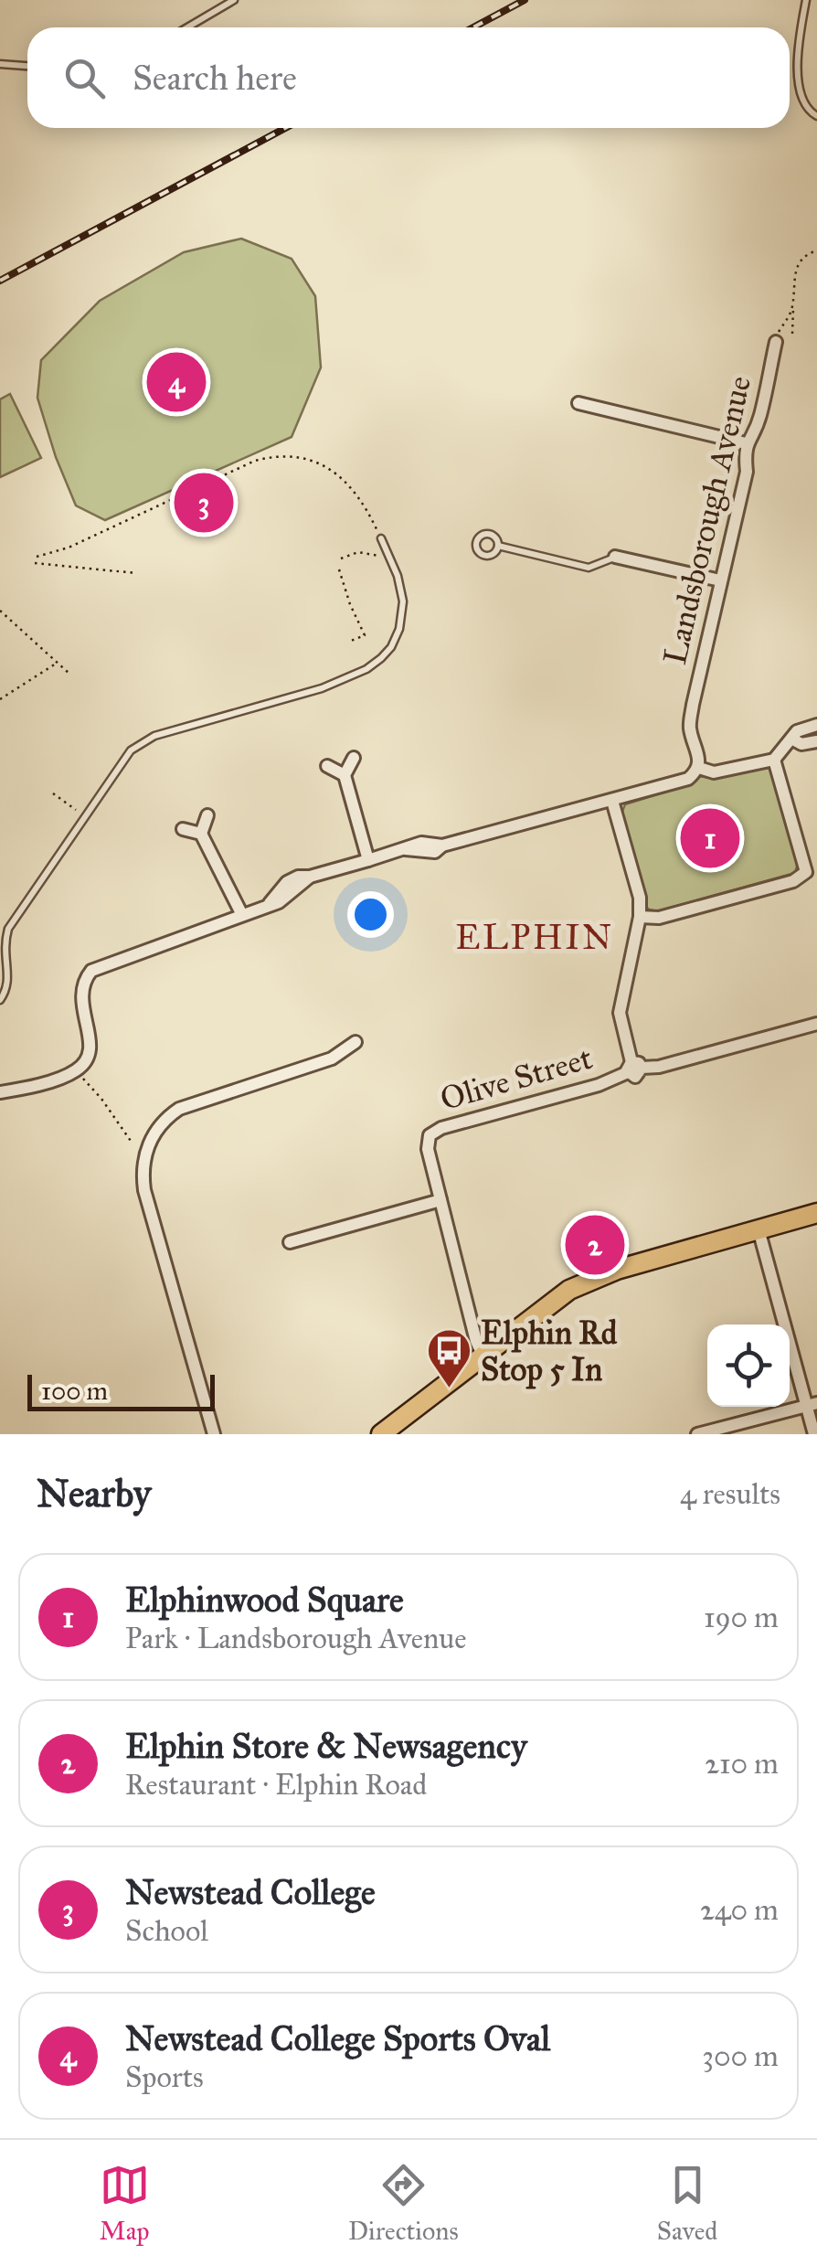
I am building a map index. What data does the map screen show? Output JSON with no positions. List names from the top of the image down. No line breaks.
{"streets":{"street":["Landsborough Avenue","Olive Street"]},"districts":["ELPHIN"],"places":{"bus stop":["Elphin Rd Stop 5 In"]},"scale_bar":"100 m","page":{"search":"Search here","pins":["4","3","1","2"],"scale":"100 m","heading":["Nearby","4 results"],"list":[{"mark":"1","name":"Elphinwood Square","note":"Park · Landsborough Avenue","value":"190 m"},{"mark":"2","name":"Elphin Store & Newsagency","note":"Restaurant · Elphin Road","value":"210 m"},{"mark":"3","name":"Newstead College","note":"School","value":"240 m"},{"mark":"4","name":"Newstead College Sports Oval","note":"Sports","value":"300 m"}],"nav":["Map","Directions","Saved"]}}
